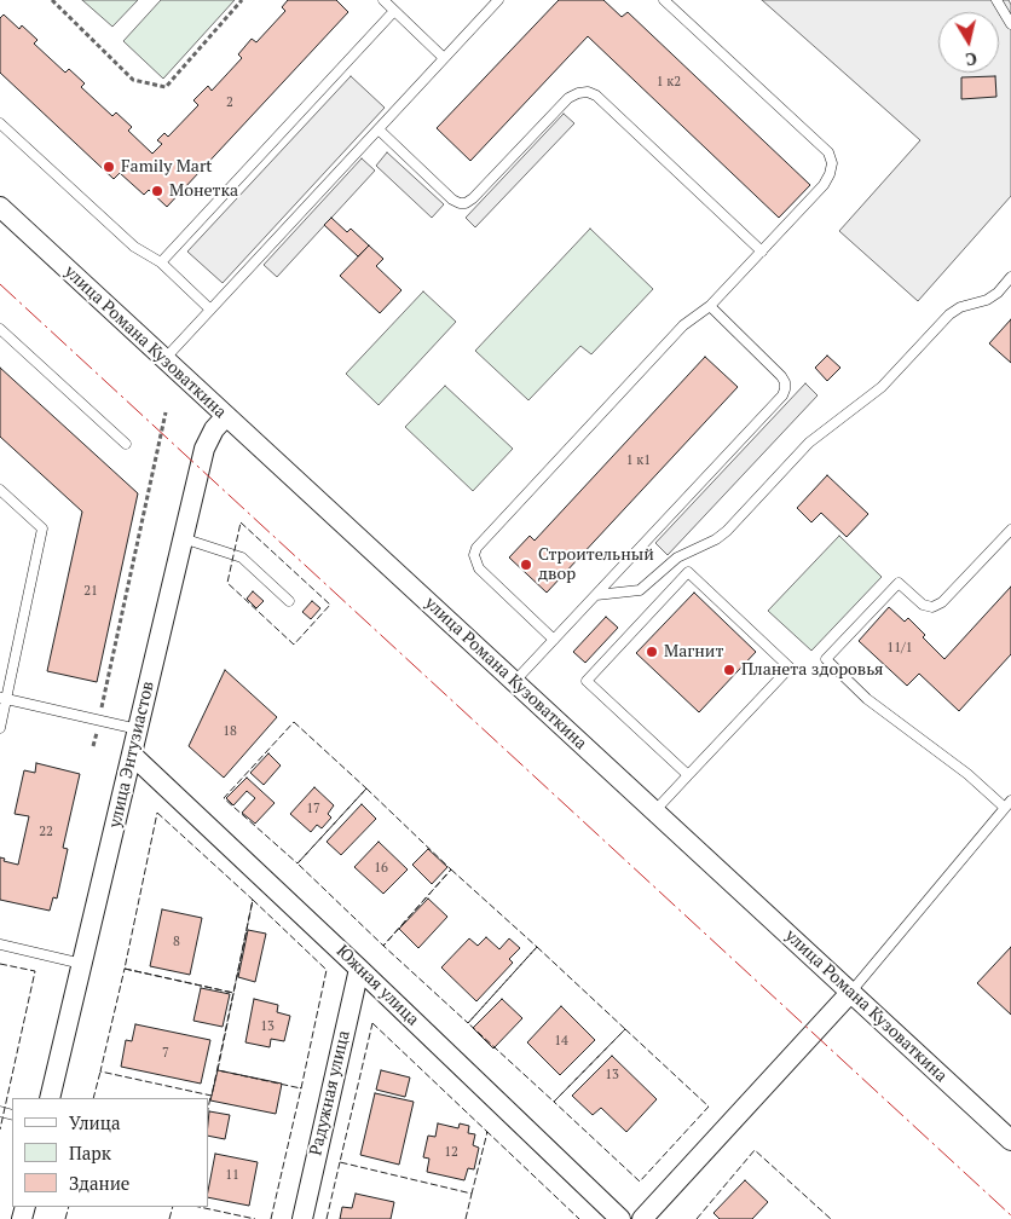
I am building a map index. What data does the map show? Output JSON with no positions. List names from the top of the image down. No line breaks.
{"streets":{"street":["улица Романа Кузоваткина","улица Энтузиастов","Южная улица","Радужная улица"]},"crossings":[["улица Романа Кузоваткина","улица Энтузиастов"],["улица Энтузиастов","Южная улица"],["Южная улица","Радужная улица"]],"places":["Family Mart","Монетка","Строительный двор","Магнит","Планета здоровья"],"house_numbers":["1 к2","2","1 к1","21","11/1","18","17","22","16","8","13","14","7","13","12","11"],"legend":["Улица","Парк","Здание"],"north":"bottom"}
